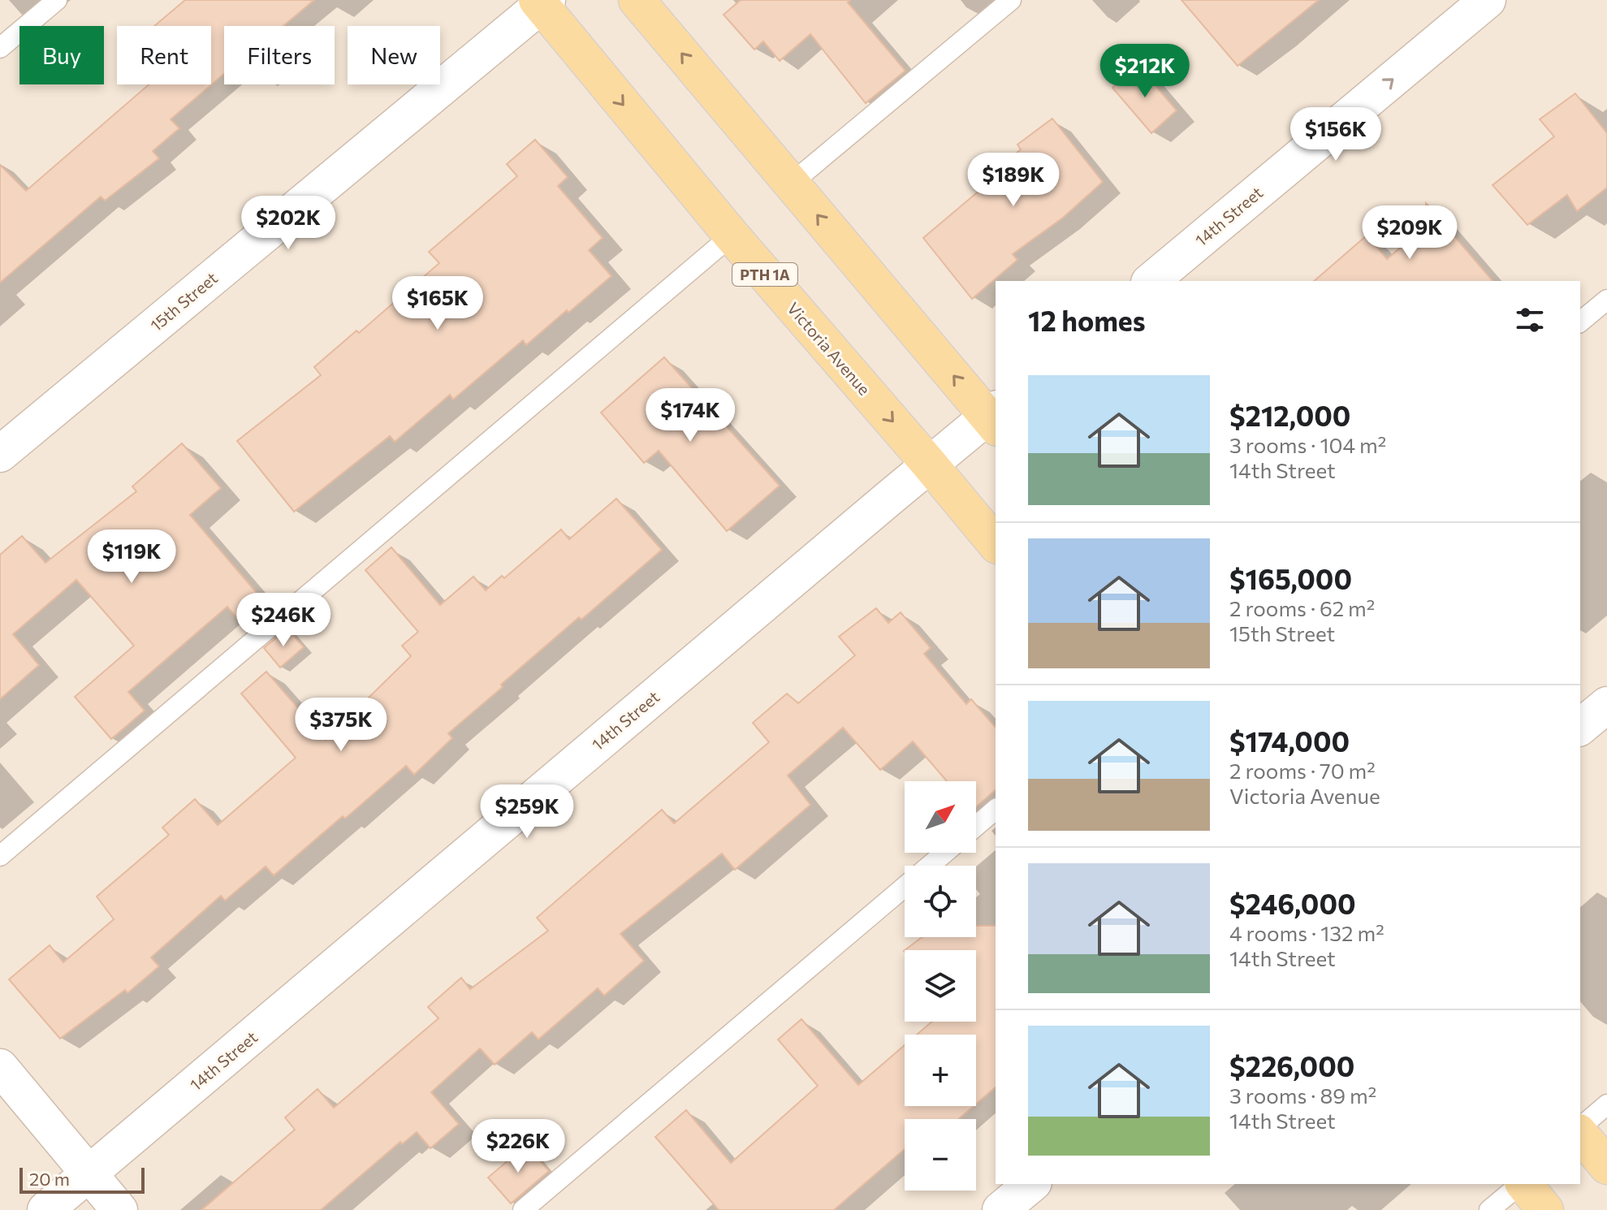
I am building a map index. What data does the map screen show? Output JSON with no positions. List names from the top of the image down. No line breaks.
{"streets":{"main road":["PTH 1A","Victoria Avenue"],"street":["14th Street","15th Street"]},"crossings":[["14th Street","Victoria Avenue"],["15th Street","Victoria Avenue"]],"scale_bar":"20 m","north":"top right","page":{"chip":["Buy","Rent","Filters","New"],"price":["$212K","$156K","$189K","$202K","$209K","$165K","$174K","$119K","$246K","$375K","$259K","$226K"],"heading":"12 homes","list":[{"name":"$212,000","note":"3 rooms · 104 m² · 14th Street"},{"name":"$165,000","note":"2 rooms · 62 m² · 15th Street"},{"name":"$174,000","note":"2 rooms · 70 m² · Victoria Avenue"},{"name":"$246,000","note":"4 rooms · 132 m² · 14th Street"},{"name":"$226,000","note":"3 rooms · 89 m² · 14th Street"}],"map_buttons":["+","−"],"scale":"20 m"}}
